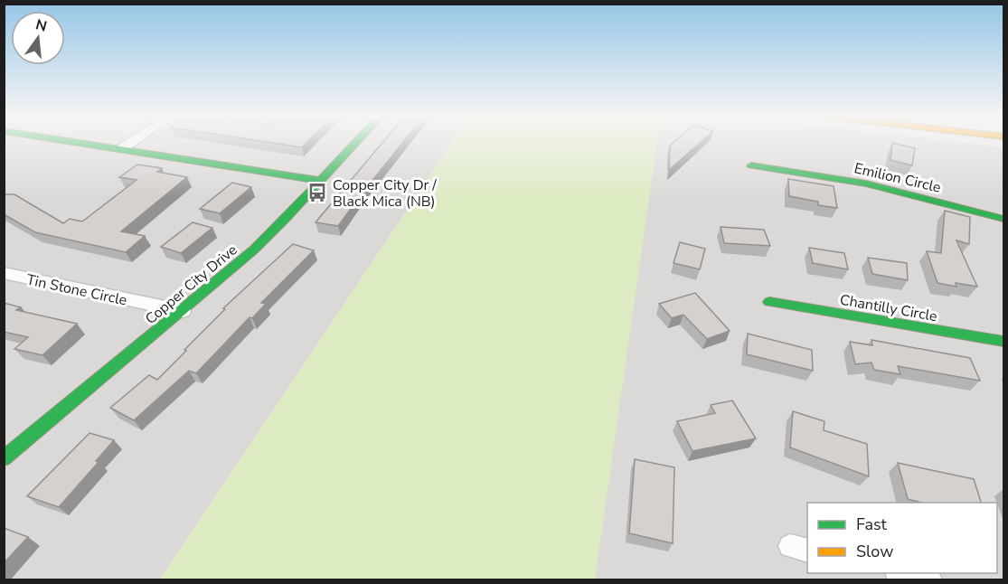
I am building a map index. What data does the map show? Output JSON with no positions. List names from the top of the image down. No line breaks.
{"streets":{"street":["Emilion Circle","Copper City Drive","Tin Stone Circle","Chantilly Circle"]},"crossings":[["Copper City Drive","Tin Stone Circle"]],"places":{"bus stop":["Copper City Dr / Black Mica (NB)"]},"legend":["Fast","Slow"],"north":"top"}
